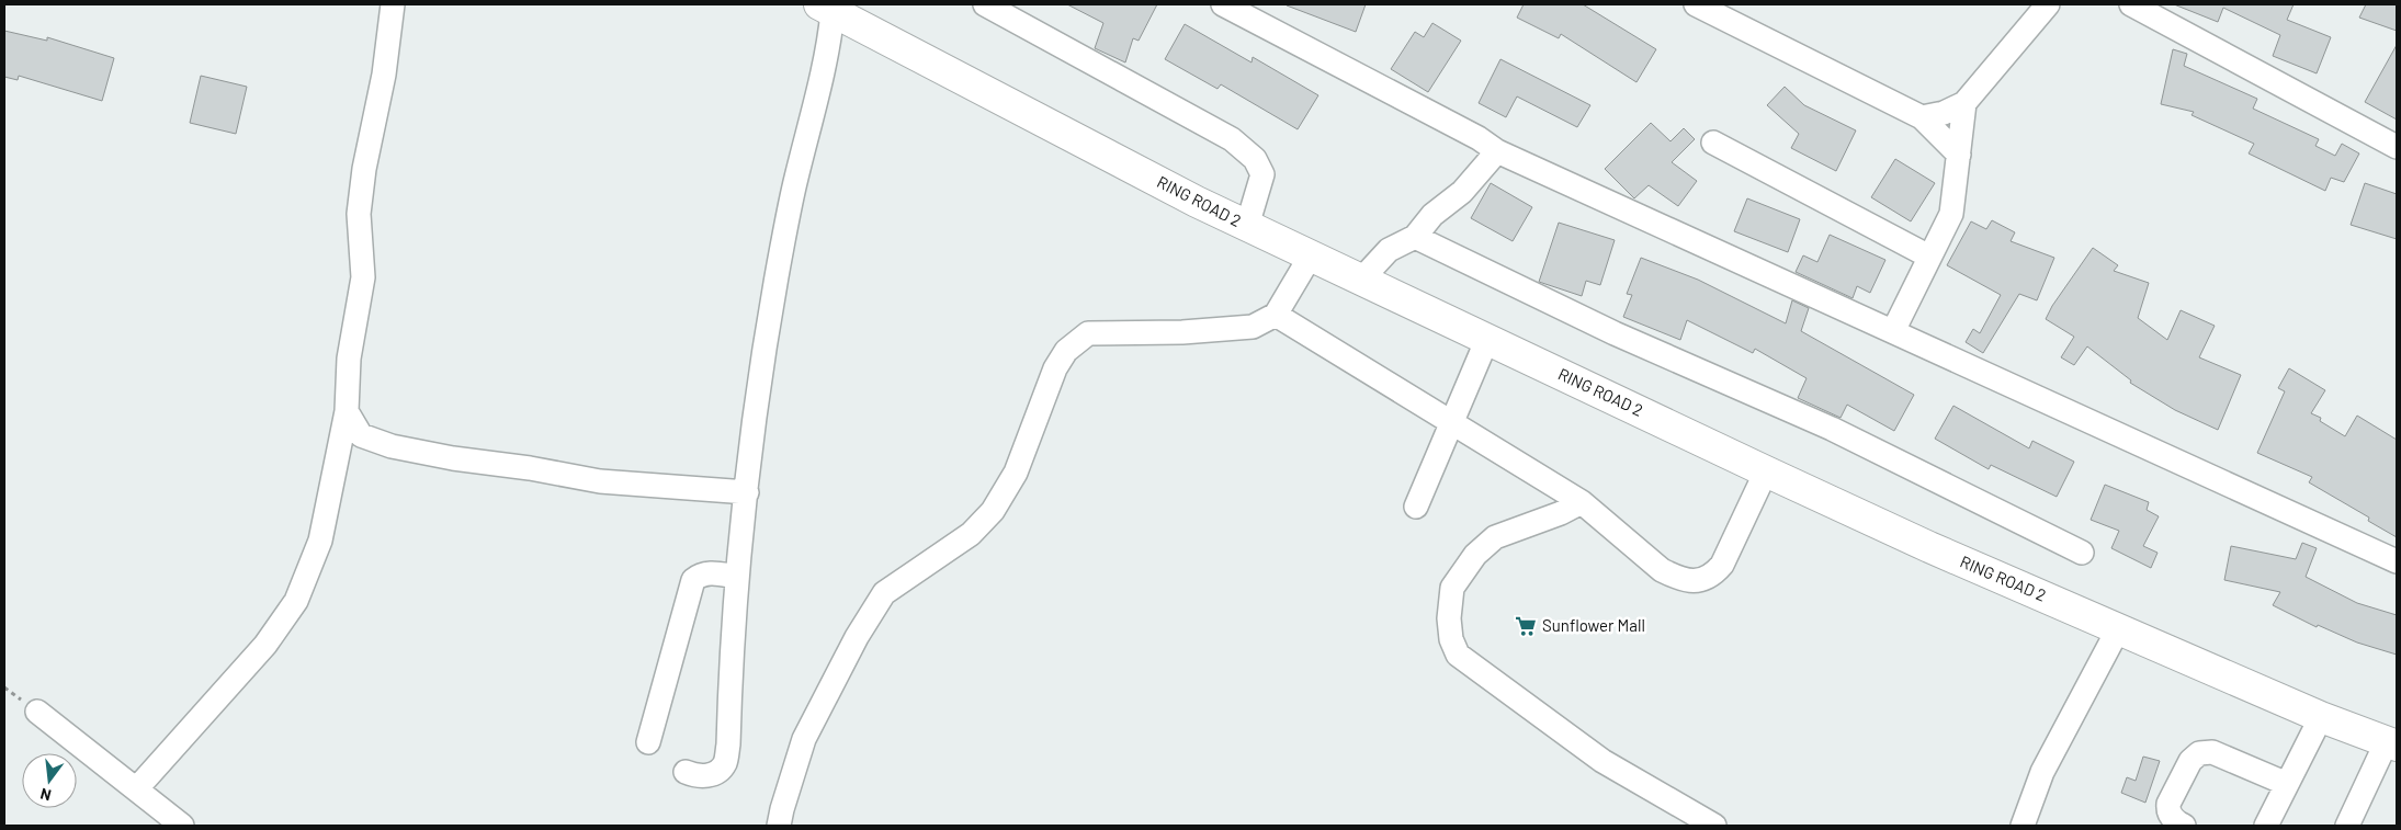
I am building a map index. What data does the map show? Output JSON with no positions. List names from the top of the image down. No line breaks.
{"streets":{"main road":["RING ROAD 2"]},"places":{"supermarket":["Sunflower Mall"]},"north":"bottom"}
